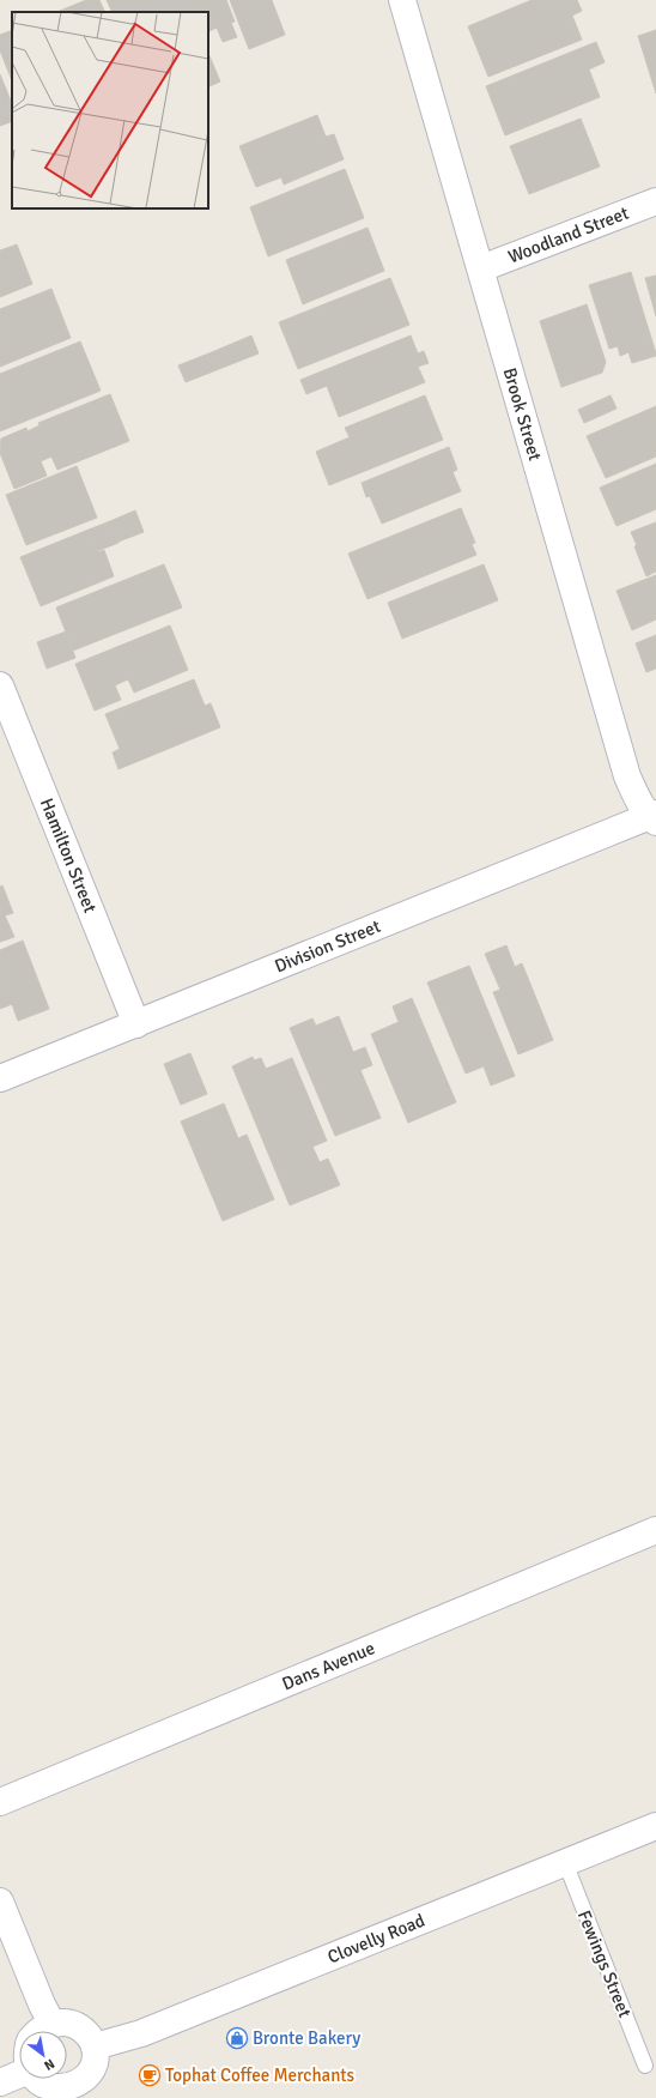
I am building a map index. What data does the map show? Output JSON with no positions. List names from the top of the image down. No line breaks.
{"streets":{"street":["Woodland Street","Brook Street","Hamilton Street","Division Street","Dans Avenue","Clovelly Road"],"lane":["Fewings Street"]},"crossings":[["Woodland Street","Brook Street"],["Brook Street","Division Street"],["Hamilton Street","Division Street"],["Clovelly Road","Fewings Street"]],"places":{"shop":["Bronte Bakery"],"cafe":["Tophat Coffee Merchants"]},"north":"bottom right"}
